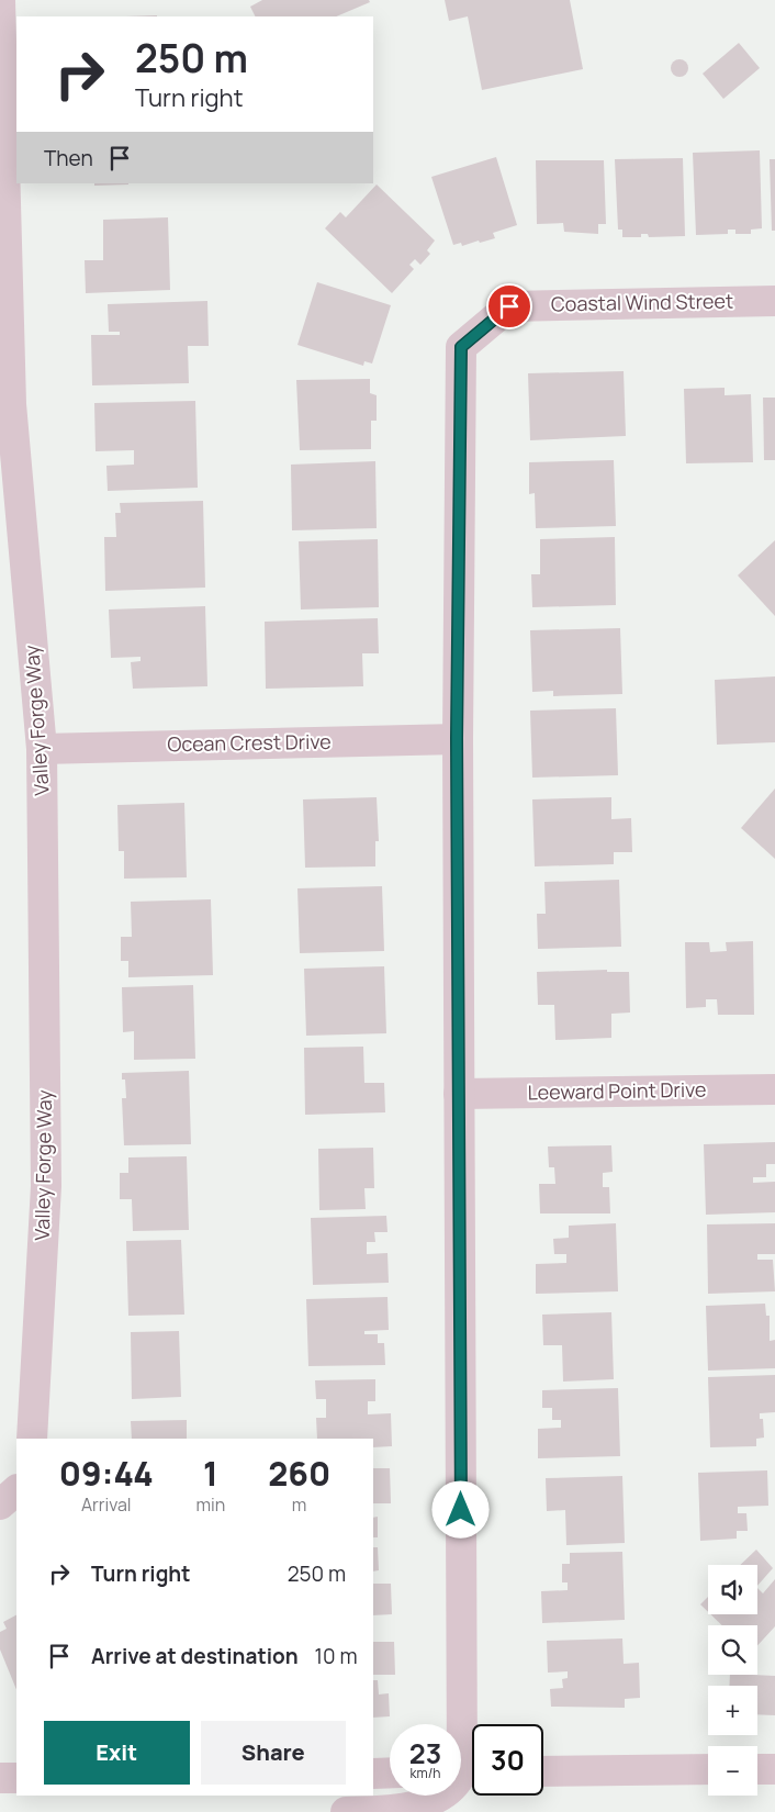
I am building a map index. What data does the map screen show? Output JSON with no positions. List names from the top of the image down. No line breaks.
{"streets":{"street":["Coastal Wind Street","Valley Forge Way","Ocean Crest Drive","Leeward Point Drive"]},"crossings":[["Coastal Wind Street","Ocean Crest Drive"],["Valley Forge Way","Ocean Crest Drive"]],"page":{"turn":["250 m","Turn right"],"then":"Then","eta":["09:44","Arrival","1","min","260","m"],"list":[{"name":"Turn right","value":"250 m"},{"name":"Arrive at destination","value":"10 m"}],"map_buttons":["+","−"],"buttons":["Exit","Share"],"speed":"23 km/h","limit":"30"}}
